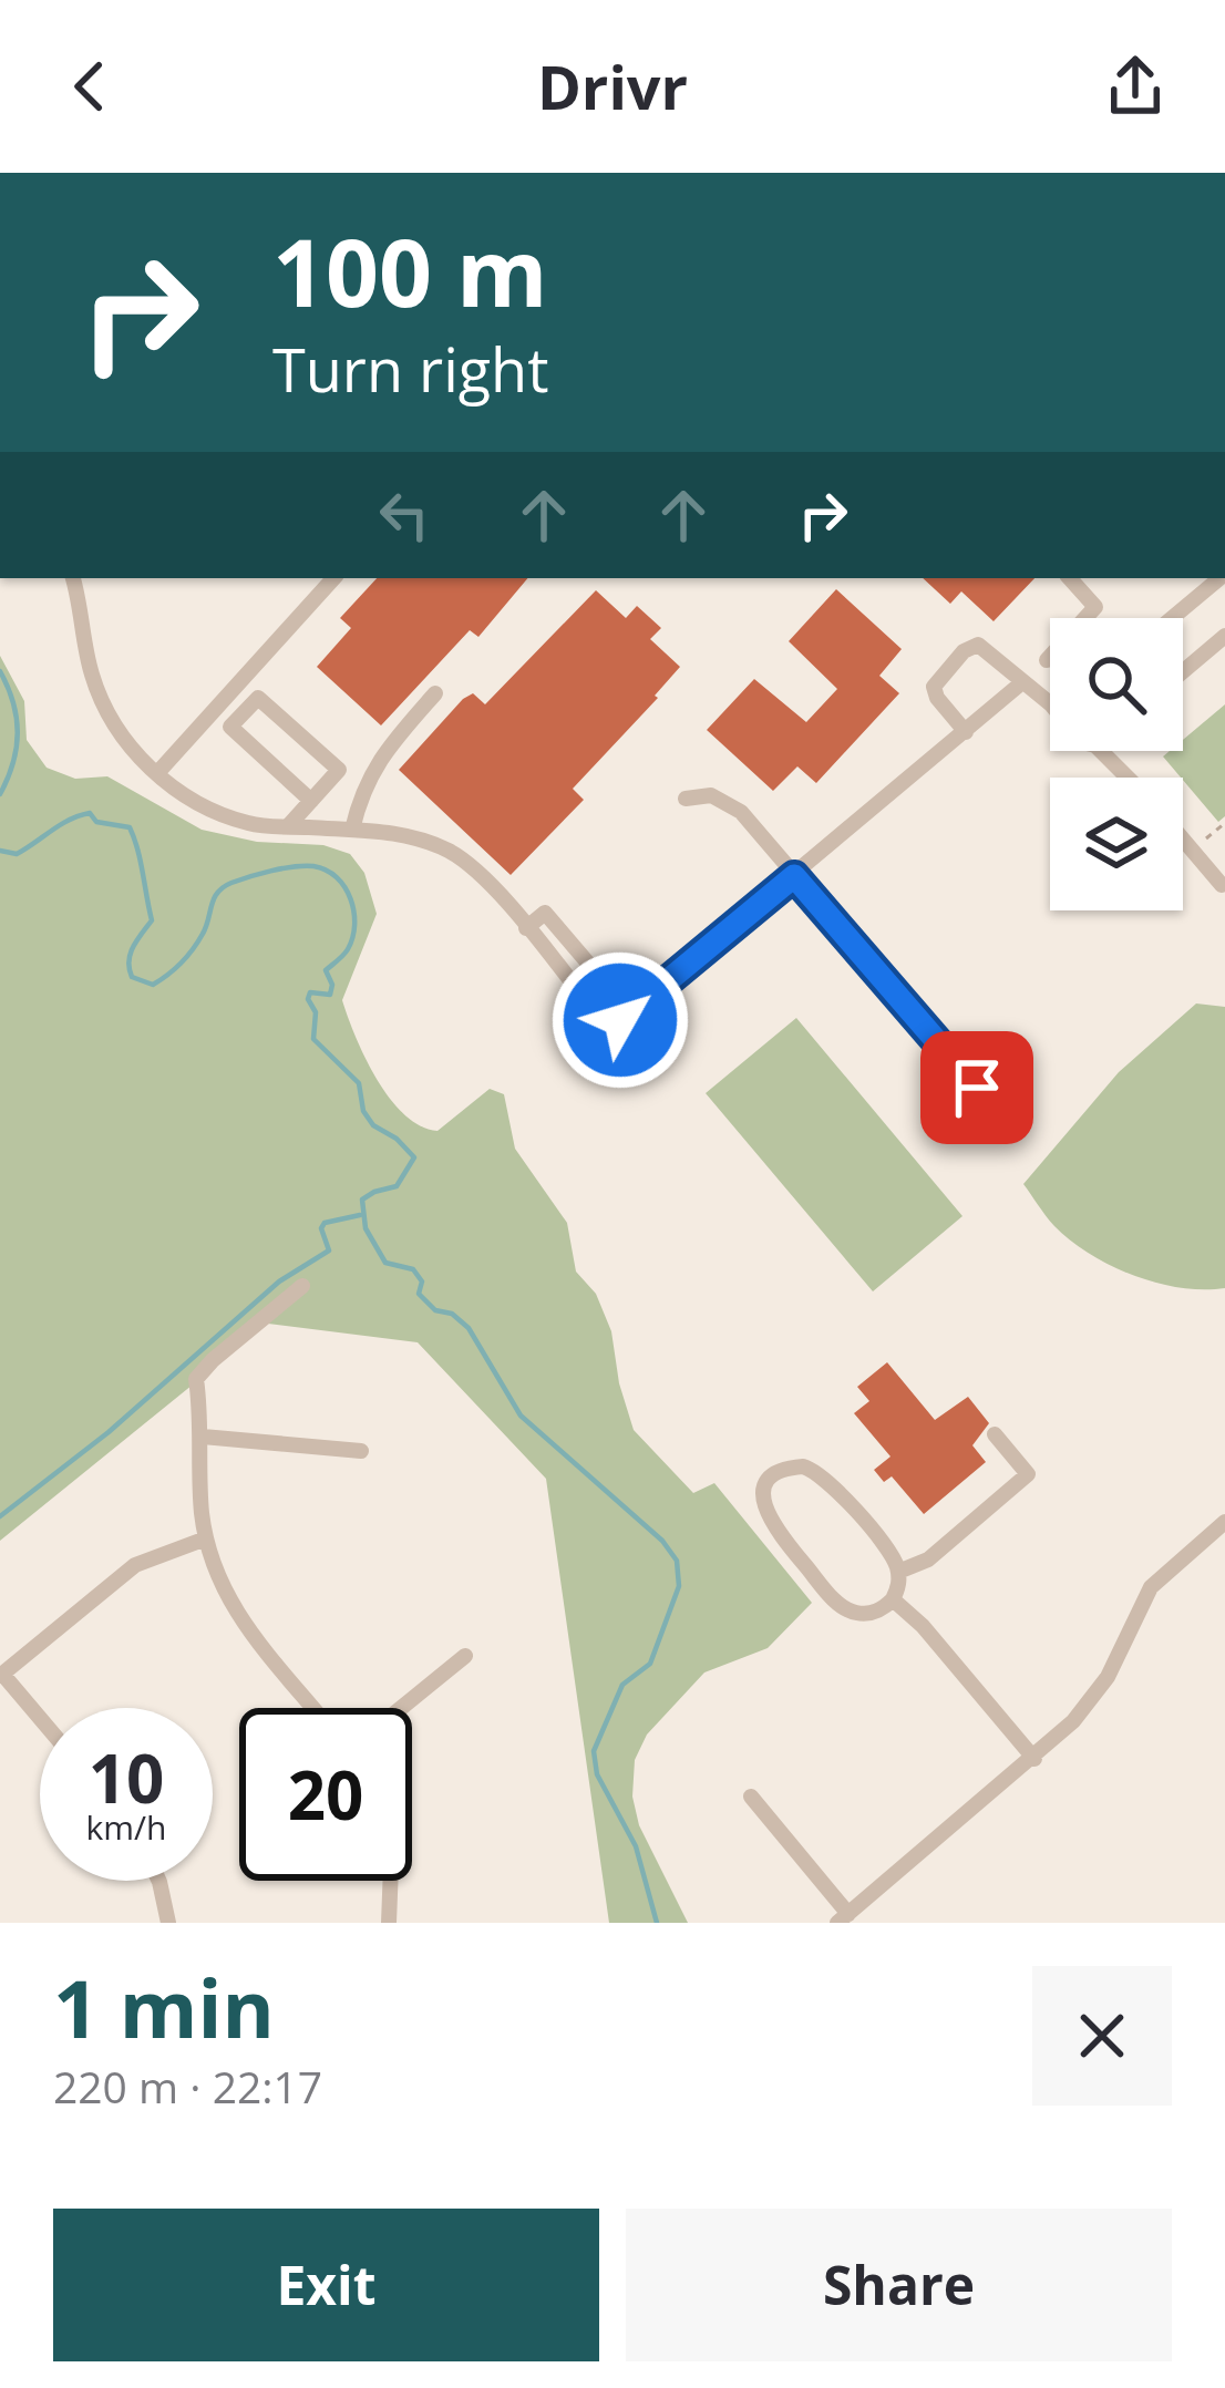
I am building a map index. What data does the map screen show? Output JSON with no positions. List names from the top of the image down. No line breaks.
{"page":{"header":"Drivr","turn":["100 m","Turn right"],"speed":"10 km/h","limit":"20","heading":["1 min","220 m · 22:17"],"buttons":["Exit","Share"]}}
